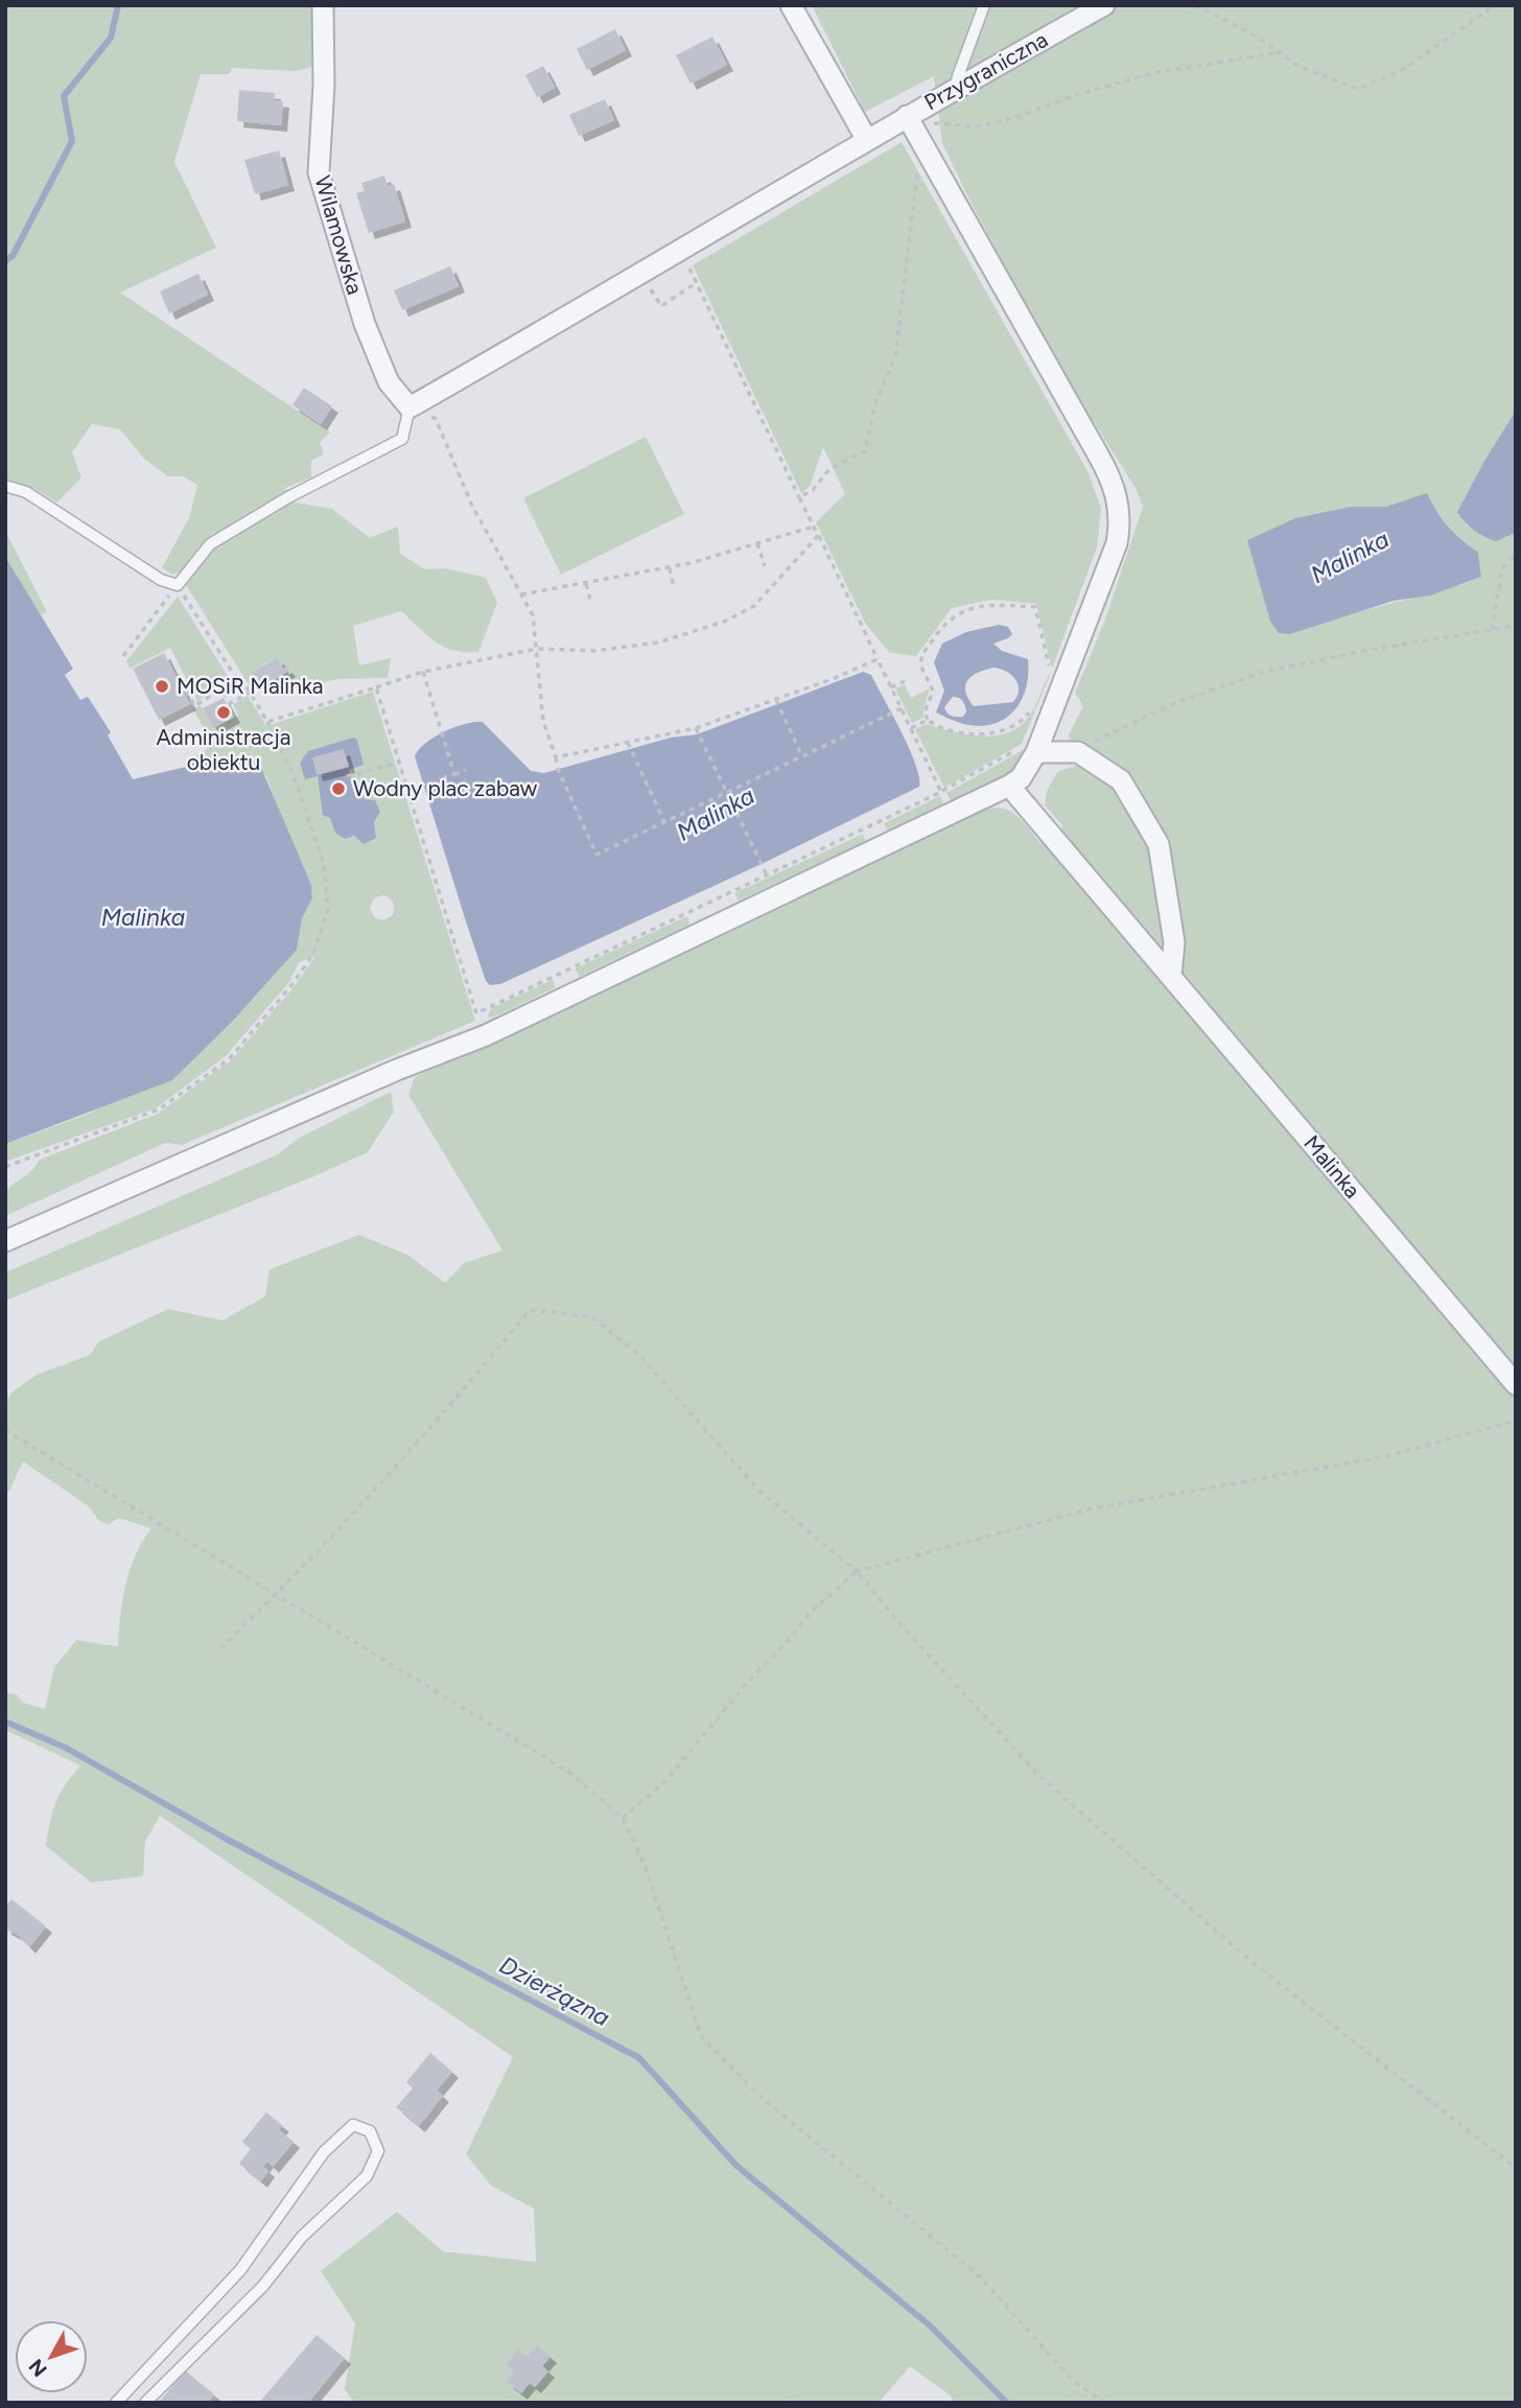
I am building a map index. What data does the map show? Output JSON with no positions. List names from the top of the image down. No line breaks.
{"streets":{"street":["Przygraniczna","Wilamowska","Malinka"]},"crossings":[["Przygraniczna","Wilamowska"]],"water":["Malinka","Dzierżązna"],"places":["MOSiR Malinka","Administracja obiektu","Wodny plac zabaw"],"north":"bottom left"}
